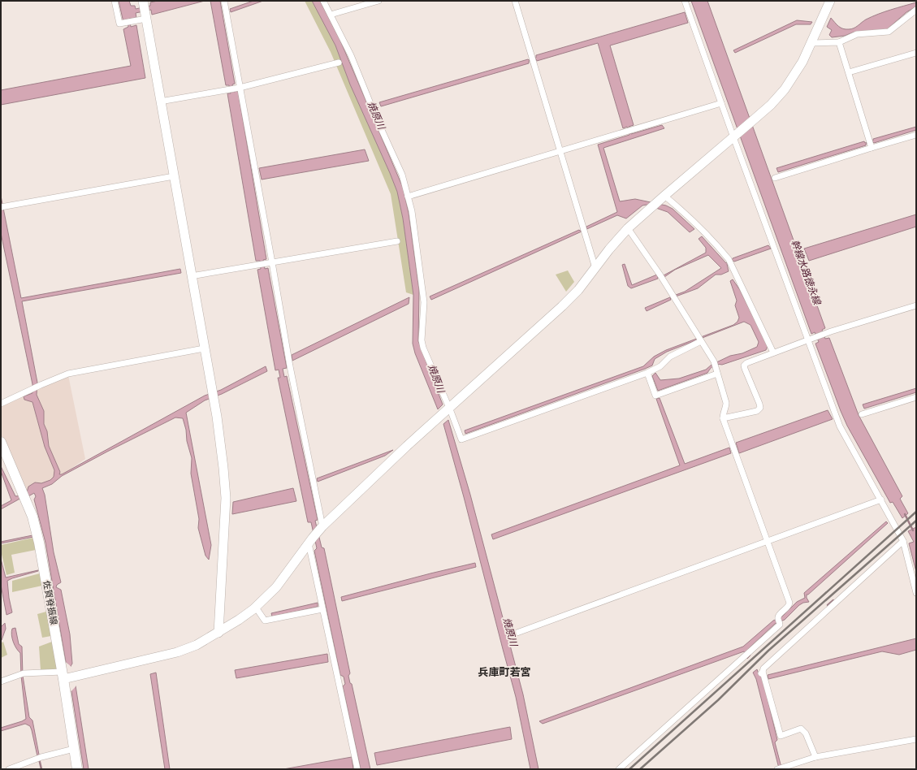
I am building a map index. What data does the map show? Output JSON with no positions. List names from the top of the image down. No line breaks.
{"streets":{"main road":["佐賀脊振線"]},"districts":["兵庫町若宮"],"water":["焼原川","幹線水路徳永線"]}
